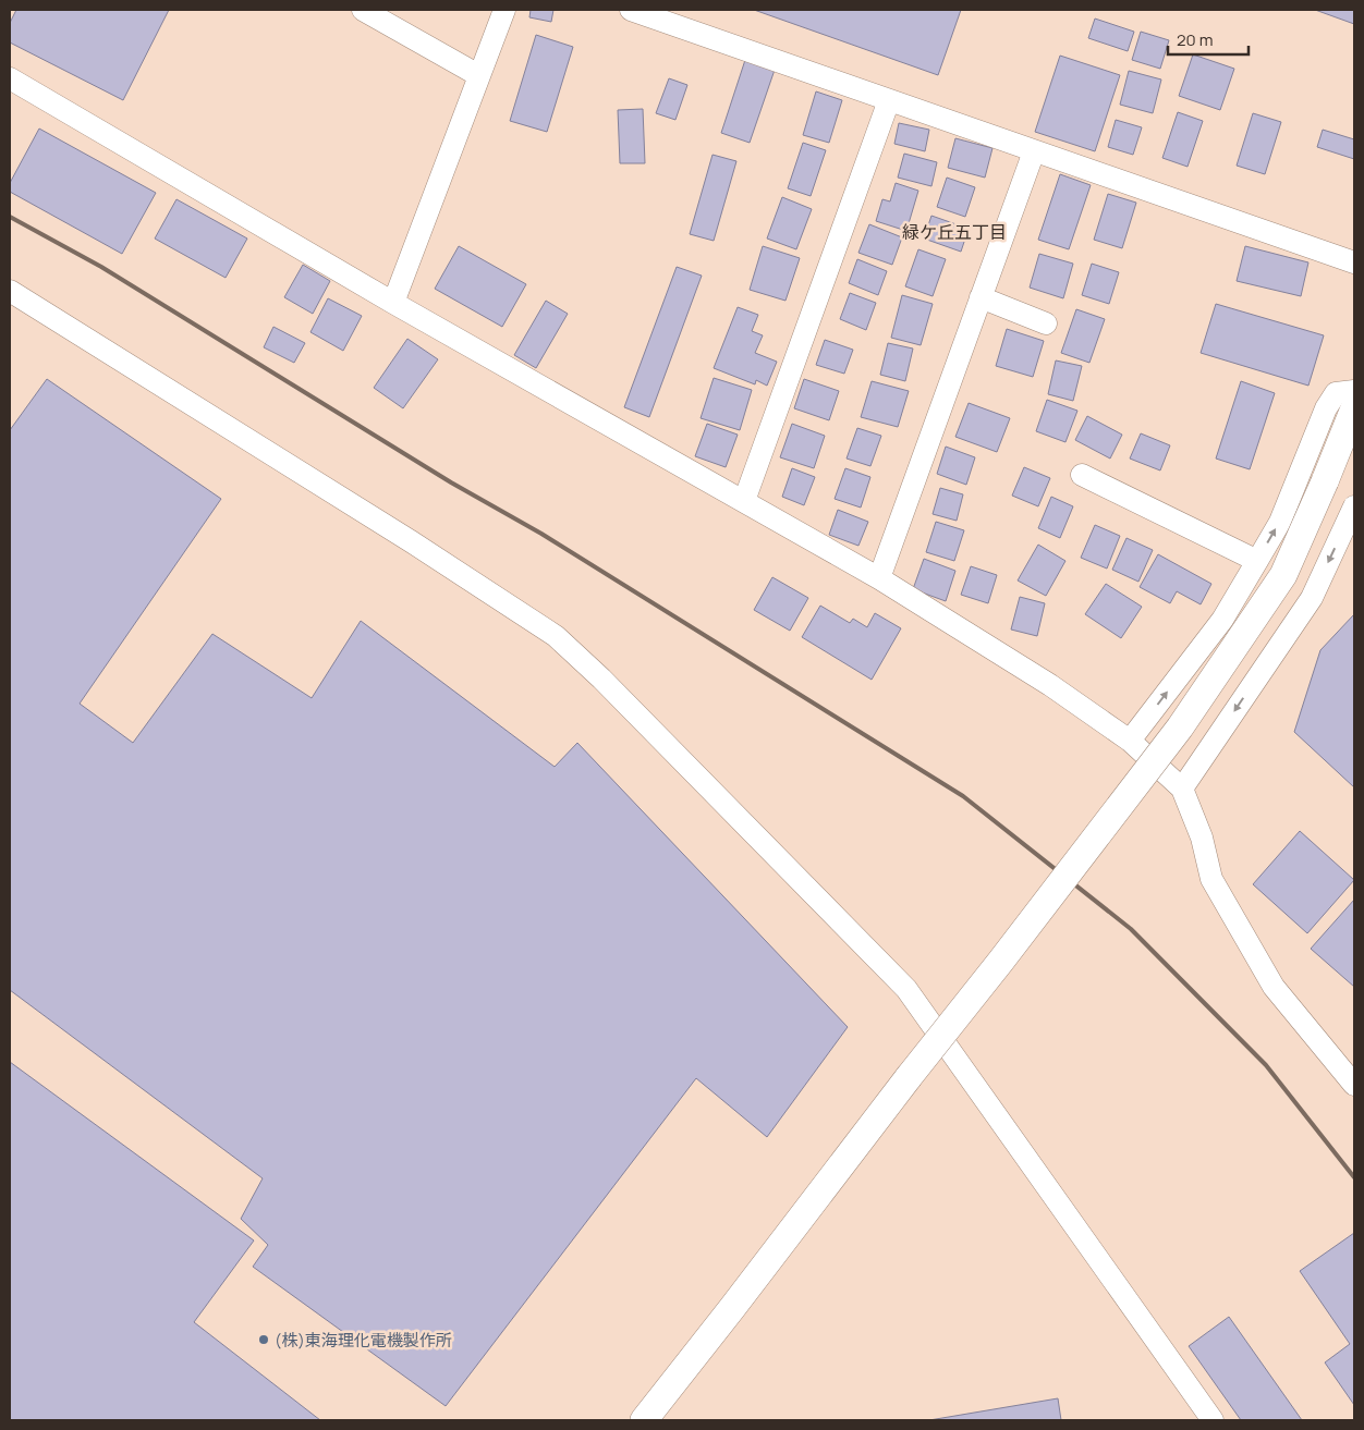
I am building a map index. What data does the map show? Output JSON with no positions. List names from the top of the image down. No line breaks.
{"districts":["緑ケ丘五丁目"],"places":["(株)東海理化電機製作所"],"scale_bar":"20 m"}
